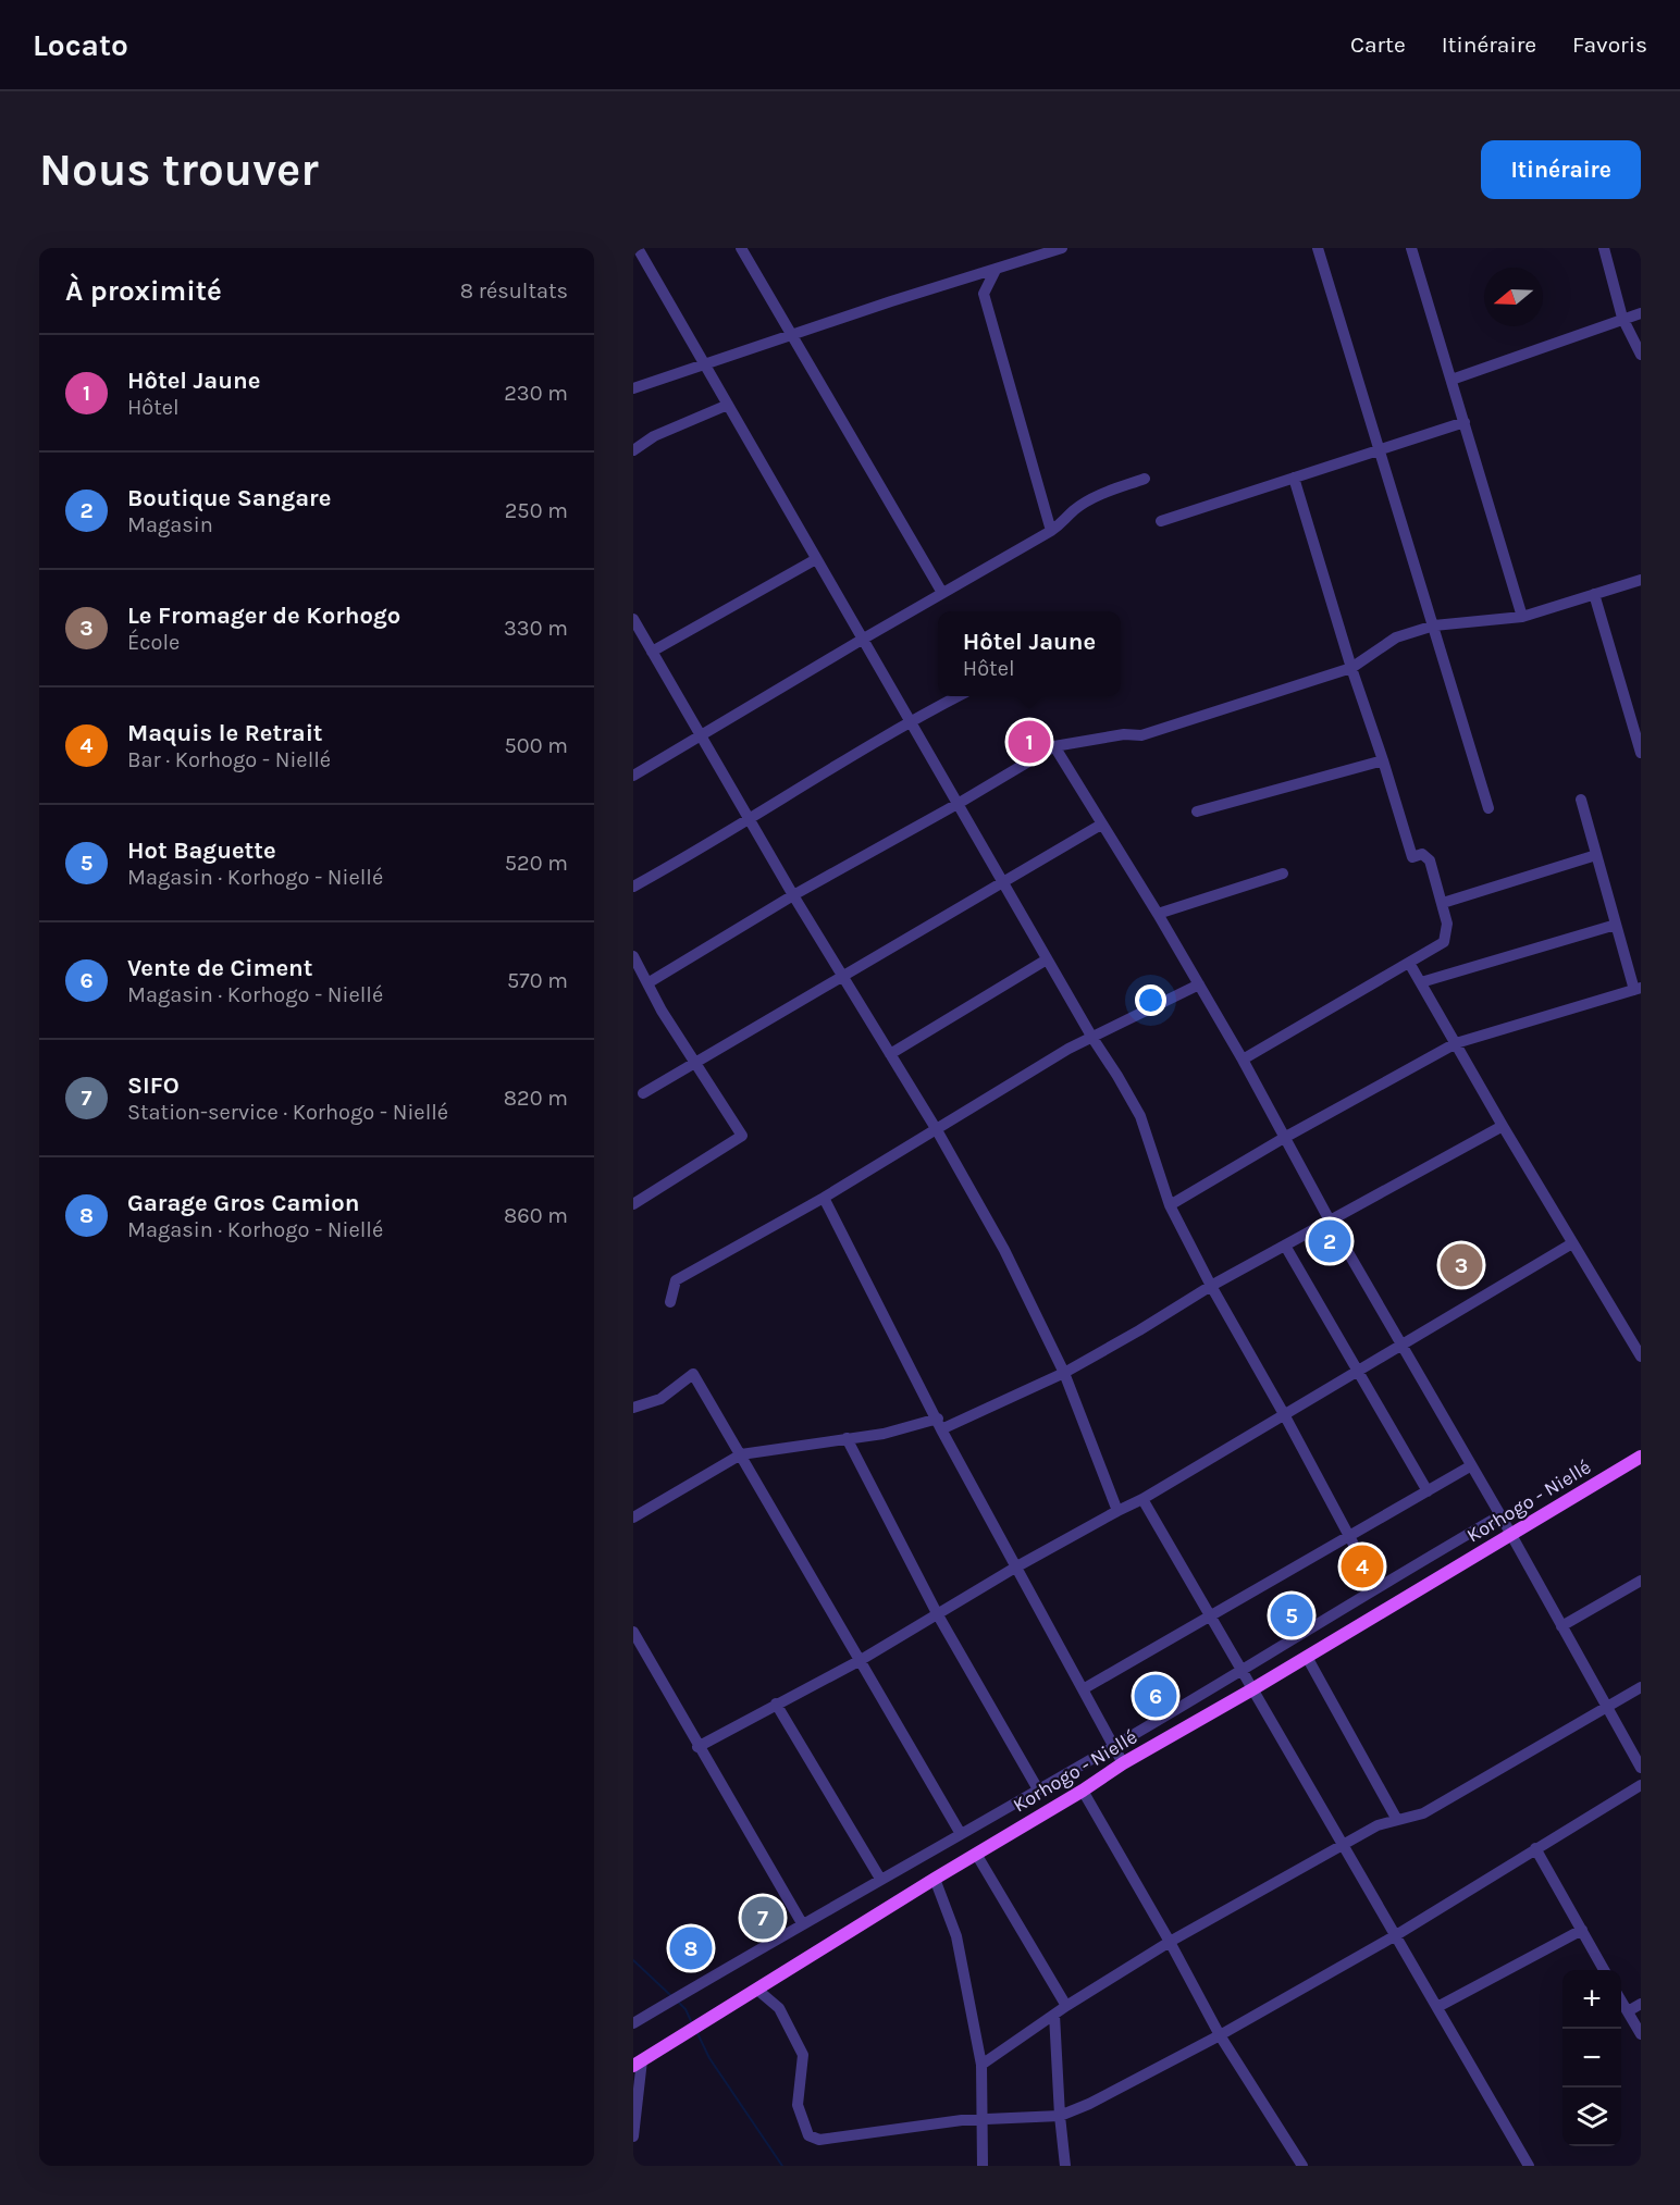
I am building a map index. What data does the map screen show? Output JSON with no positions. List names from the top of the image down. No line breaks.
{"streets":{"main road":["Korhogo - Niellé"]},"north":"left","page":{"header":"Locato","nav":["Carte","Itinéraire","Favoris"],"buttons":"Itinéraire","title":"Nous trouver","heading":["À proximité","8 résultats"],"list":[{"mark":"1","name":"Hôtel Jaune","note":"Hôtel","value":"230 m"},{"mark":"2","name":"Boutique Sangare","note":"Magasin","value":"250 m"},{"mark":"3","name":"Le Fromager de Korhogo","note":"École","value":"330 m"},{"mark":"4","name":"Maquis le Retrait","note":"Bar · Korhogo - Niellé","value":"500 m"},{"mark":"5","name":"Hot Baguette","note":"Magasin · Korhogo - Niellé","value":"520 m"},{"mark":"6","name":"Vente de Ciment","note":"Magasin · Korhogo - Niellé","value":"570 m"},{"mark":"7","name":"SIFO","note":"Station-service · Korhogo - Niellé","value":"820 m"},{"mark":"8","name":"Garage Gros Camion","note":"Magasin · Korhogo - Niellé","value":"860 m"}],"popup":["Hôtel Jaune","Hôtel"],"pins":["1","2","3","4","5","6","7","8"],"map_buttons":["+","−"]}}
